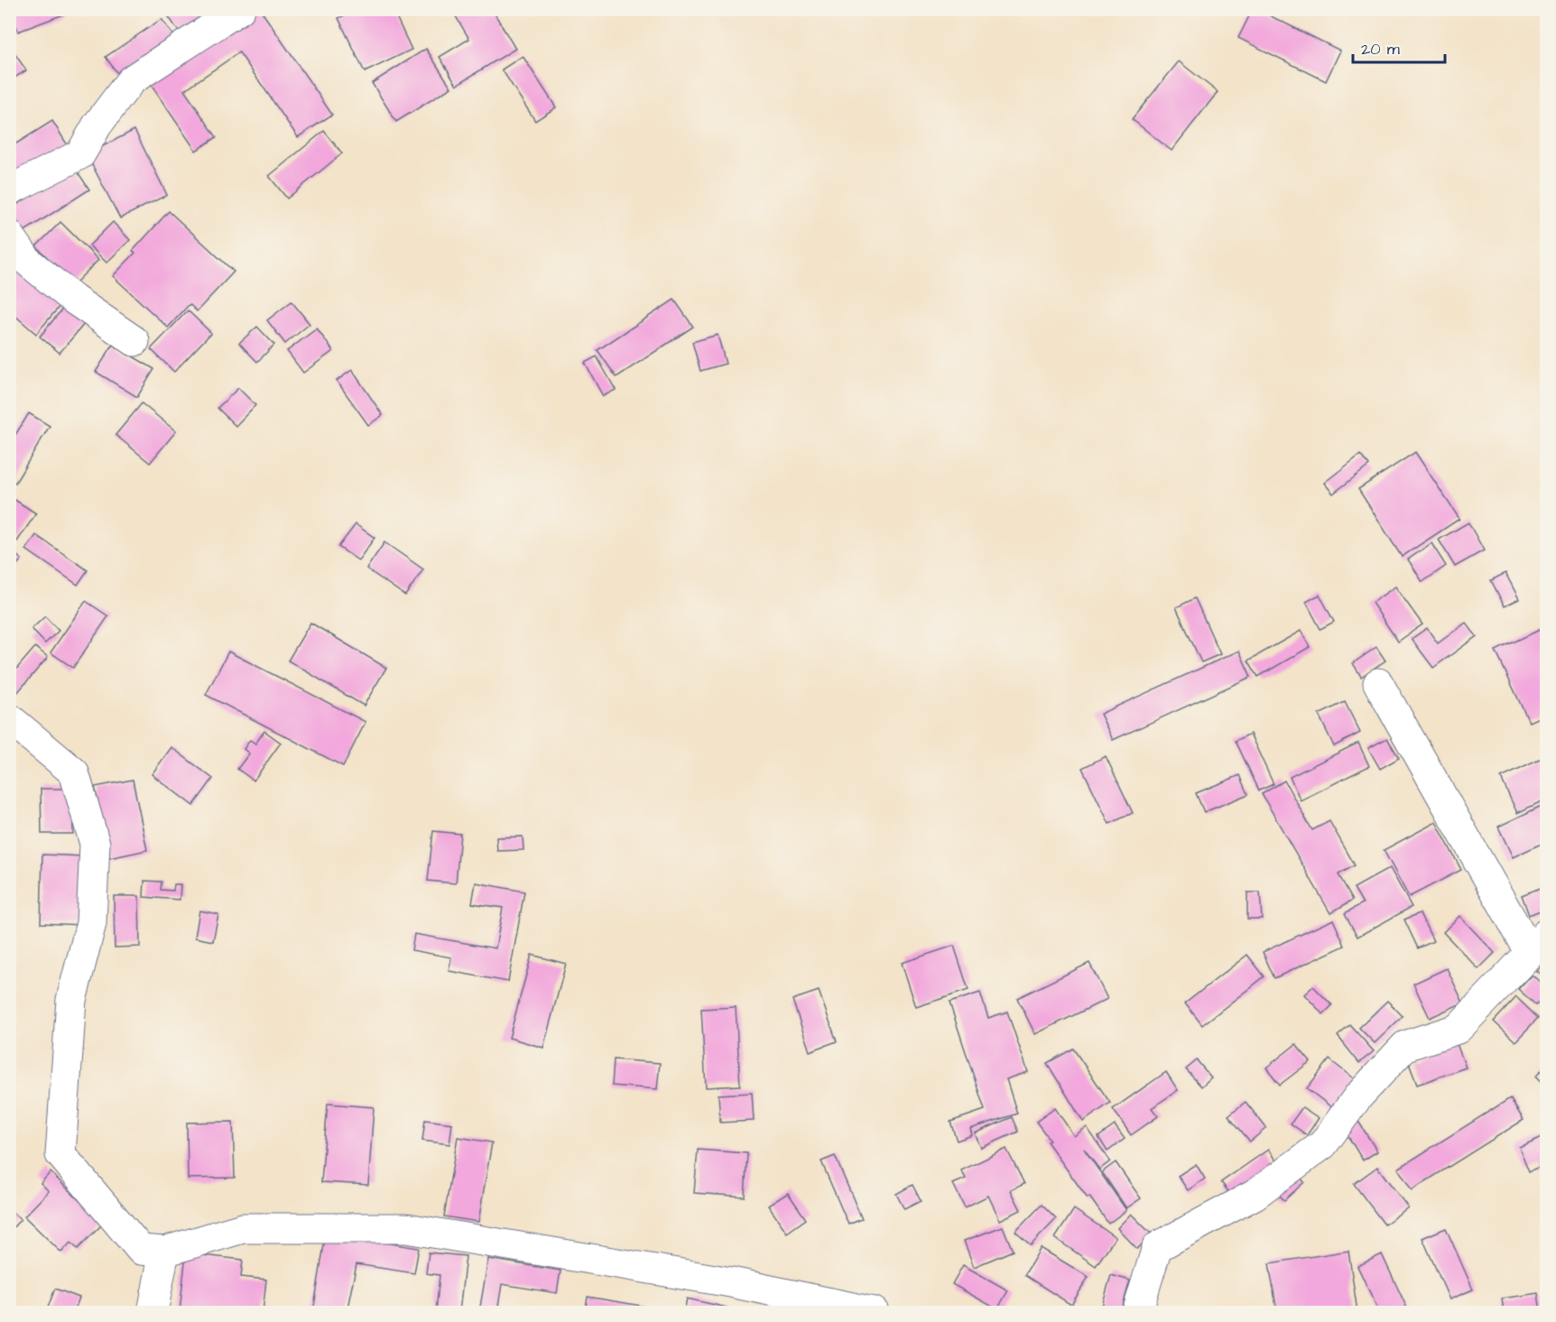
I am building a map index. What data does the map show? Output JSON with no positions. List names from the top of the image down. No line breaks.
{"scale_bar":"20 m"}
